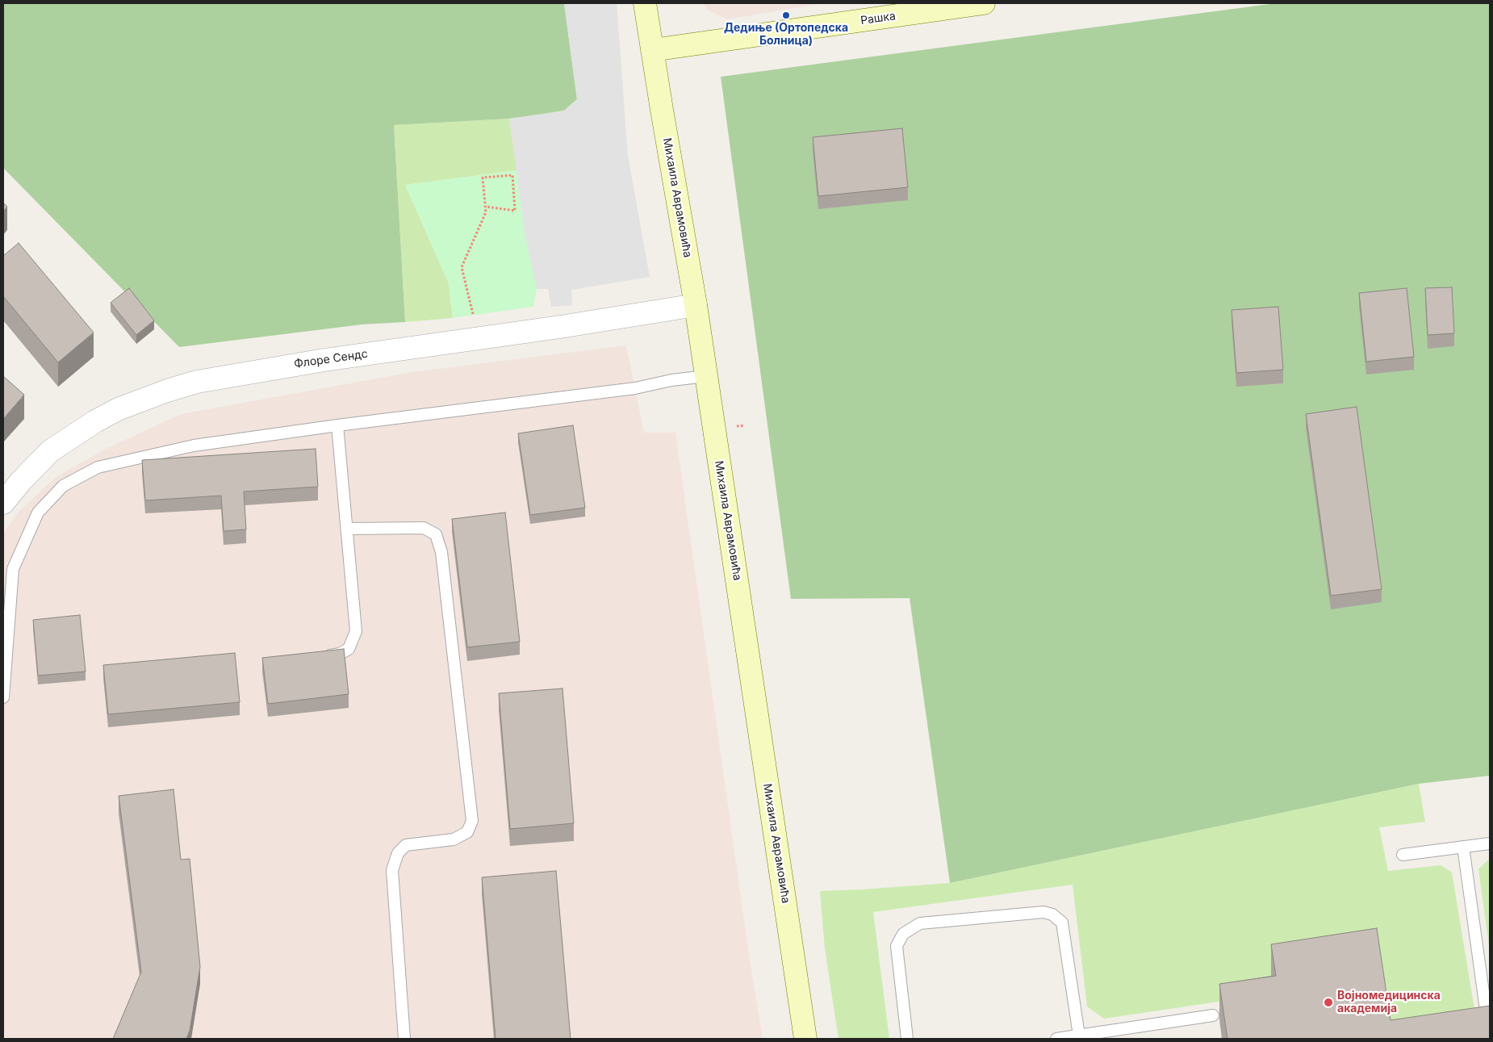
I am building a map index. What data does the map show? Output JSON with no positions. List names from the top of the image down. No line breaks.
{"streets":{"street":["Рашка","Михаила Аврамовића","Флоре Сендс"]},"crossings":[["Рашка","Михаила Аврамовића"],["Михаила Аврамовића","Флоре Сендс"]],"places":["Дедиње (Ортопедска Болница)","Војномедицинска академија"]}
